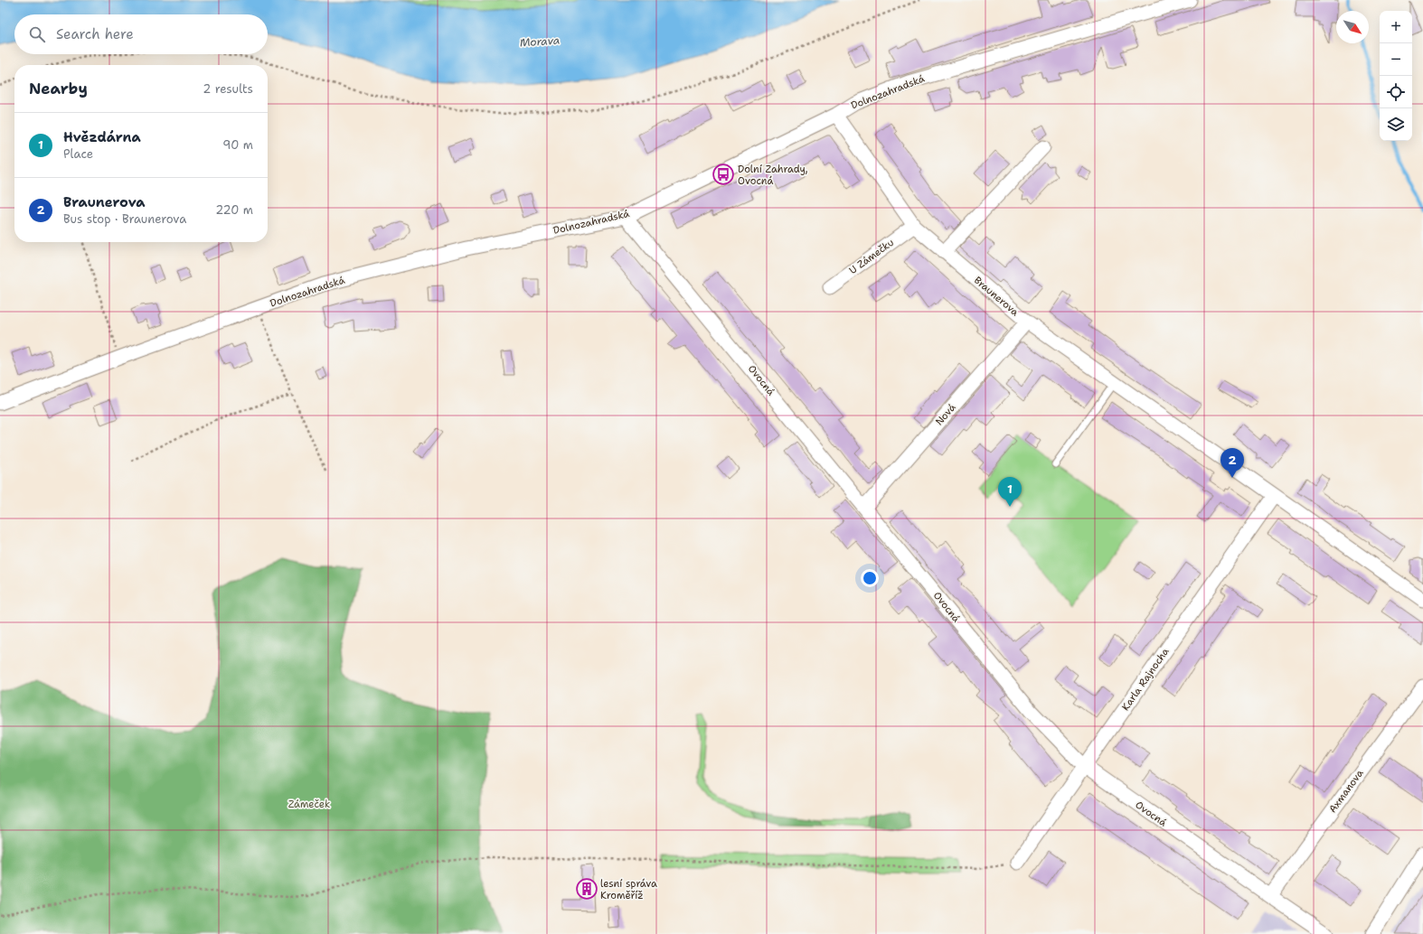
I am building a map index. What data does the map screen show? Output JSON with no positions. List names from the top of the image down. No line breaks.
{"streets":{"street":["Dolnozahradská","U Zámečku","Braunerova","Ovocná","Nová","Karla Rajnocha","Axmanova"]},"crossings":[["Dolnozahradská","Braunerova"],["Dolnozahradská","Ovocná"],["U Zámečku","Braunerova"],["Braunerova","Nová"],["Braunerova","Karla Rajnocha"],["Ovocná","Nová"],["Ovocná","Karla Rajnocha"],["Ovocná","Axmanova"]],"water":["Morava"],"parks":["Zámeček"],"places":{"bus stop":["Dolní Zahrady, Ovocná"],"building":["lesní správa Kroměříž"]},"north":"bottom right","page":{"map_buttons":["+","−"],"search":"Search here","heading":["Nearby","2 results"],"list":[{"mark":"1","name":"Hvězdárna","note":"Place","value":"90 m"},{"mark":"2","name":"Braunerova","note":"Bus stop · Braunerova","value":"220 m"}],"pins":["2","1"]}}
